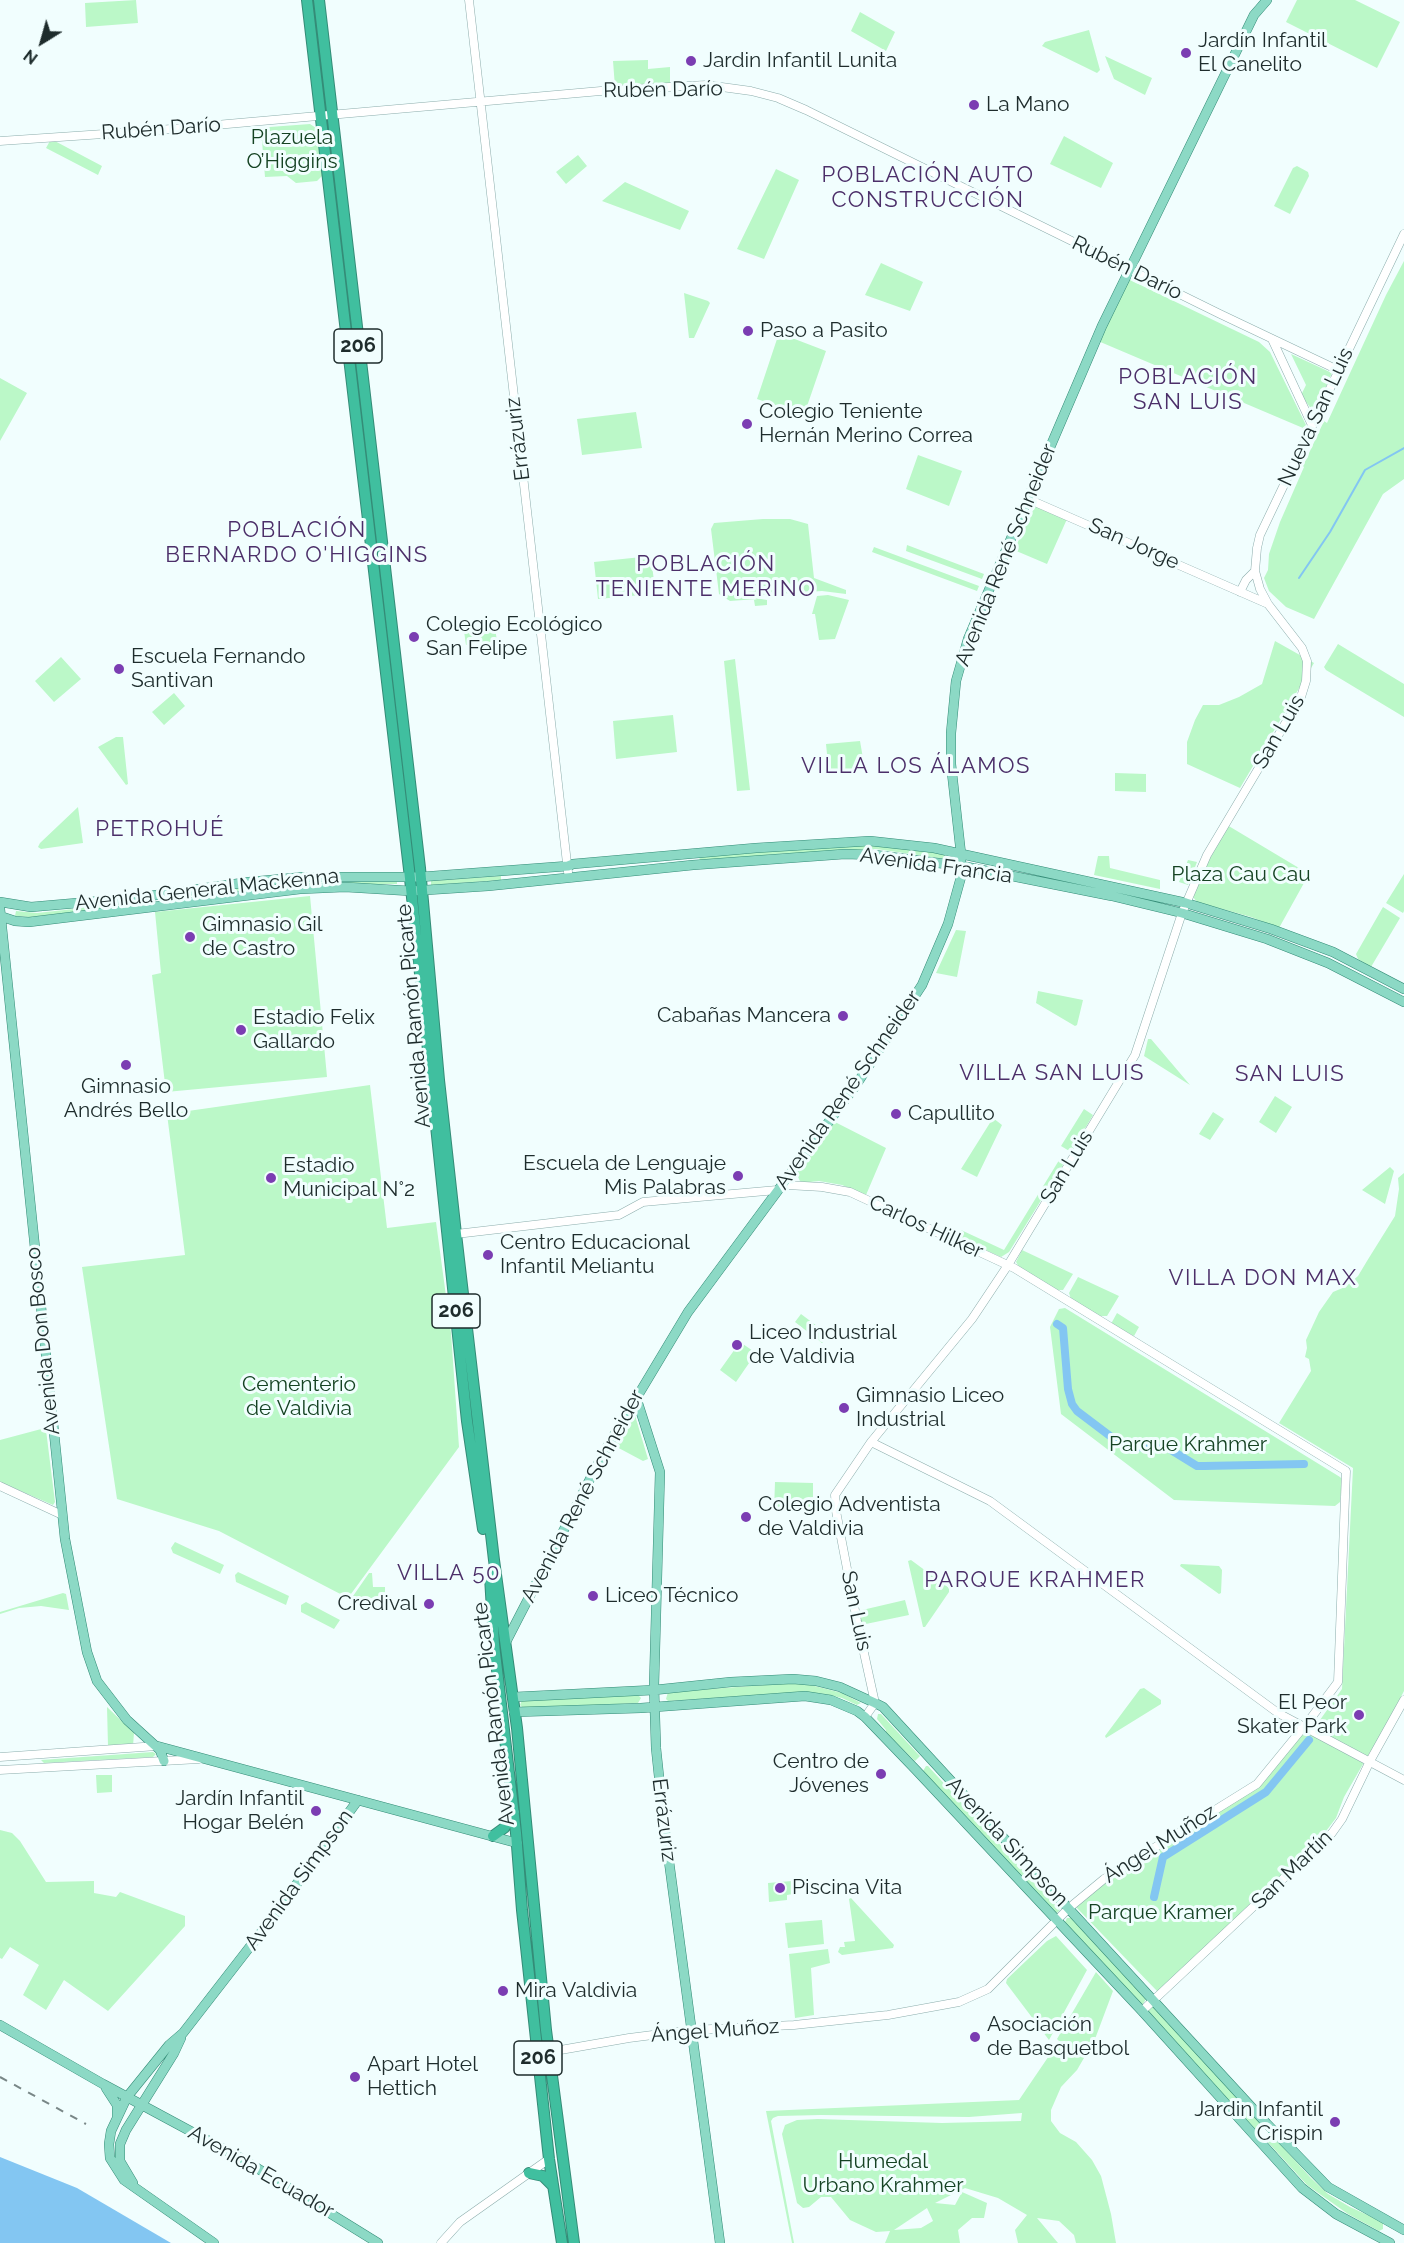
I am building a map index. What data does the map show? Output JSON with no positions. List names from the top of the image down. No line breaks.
{"streets":{"highway":["206","Avenida Ramón Picarte"],"main road":["Errázuriz","Avenida René Schneider","Avenida Francia","Avenida General Mackenna","Avenida Don Bosco","Avenida Simpson","Avenida Ecuador"],"street":["Rubén Darío","Nueva San Luis","San Jorge","San Luis","Carlos Hilker","Ángel Muñoz","San Martín"]},"crossings":[["Rubén Darío","Nueva San Luis"],["Rubén Darío","Errázuriz"],["Rubén Darío","Avenida René Schneider"],["Rubén Darío","Avenida Ramón Picarte"],["Nueva San Luis","San Jorge"],["Nueva San Luis","San Luis"],["Errázuriz","Avenida René Schneider"],["Errázuriz","Avenida Francia"],["Errázuriz","Avenida Simpson"],["Errázuriz","Ángel Muñoz"],["San Jorge","Avenida René Schneider"],["San Jorge","San Luis"],["Avenida René Schneider","Avenida Francia"],["Avenida René Schneider","Avenida Ramón Picarte"],["Avenida René Schneider","Carlos Hilker"],["San Luis","Avenida Francia"],["San Luis","Carlos Hilker"],["San Luis","Avenida Simpson"],["Avenida Francia","Avenida General Mackenna"],["Avenida Francia","Avenida Ramón Picarte"],["Avenida General Mackenna","Avenida Ramón Picarte"],["Avenida General Mackenna","Avenida Don Bosco"],["Avenida Ramón Picarte","Carlos Hilker"],["Avenida Ramón Picarte","Avenida Simpson"],["Avenida Ramón Picarte","Ángel Muñoz"],["Carlos Hilker","Ángel Muñoz"],["Avenida Don Bosco","Avenida Simpson"],["Avenida Simpson","Ángel Muñoz"],["Avenida Simpson","San Martín"],["Avenida Simpson","Avenida Ecuador"]],"districts":["POBLACIÓN AUTO CONSTRUCCIÓN","POBLACIÓN SAN LUIS","POBLACIÓN BERNARDO O'HIGGINS","POBLACIÓN TENIENTE MERINO","VILLA LOS ÁLAMOS","PETROHUÉ","VILLA SAN LUIS","SAN LUIS","VILLA DON MAX","VILLA 50","PARQUE KRAHMER"],"parks":["Plazuela O’Higgins","Plaza Cau Cau","Cementerio de Valdivia","Parque Krahmer","Parque Kramer","Humedal Urbano Krahmer"],"places":["Jardín Infantil El Canelito","Jardin Infantil Lunita","La Mano","Paso a Pasito","Colegio Teniente Hernán Merino Correa","Colegio Ecológico San Felipe","Escuela Fernando Santivan","Gimnasio Gil de Castro","Cabañas Mancera","Estadio Felix Gallardo","Gimnasio Andrés Bello","Capullito","Escuela de Lenguaje Mis Palabras","Estadio Municipal N°2","Centro Educacional Infantil Meliantu","Liceo Industrial de Valdivia","Gimnasio Liceo Industrial","Colegio Adventista de Valdivia","Liceo Técnico","Credival","El Peor Skater Park","Centro de Jóvenes","Jardín Infantil Hogar Belén","Piscina Vita","Mira Valdivia","Asociación de Basquetbol","Apart Hotel Hettich","Jardin Infantil Crispin"],"north":"bottom left"}
